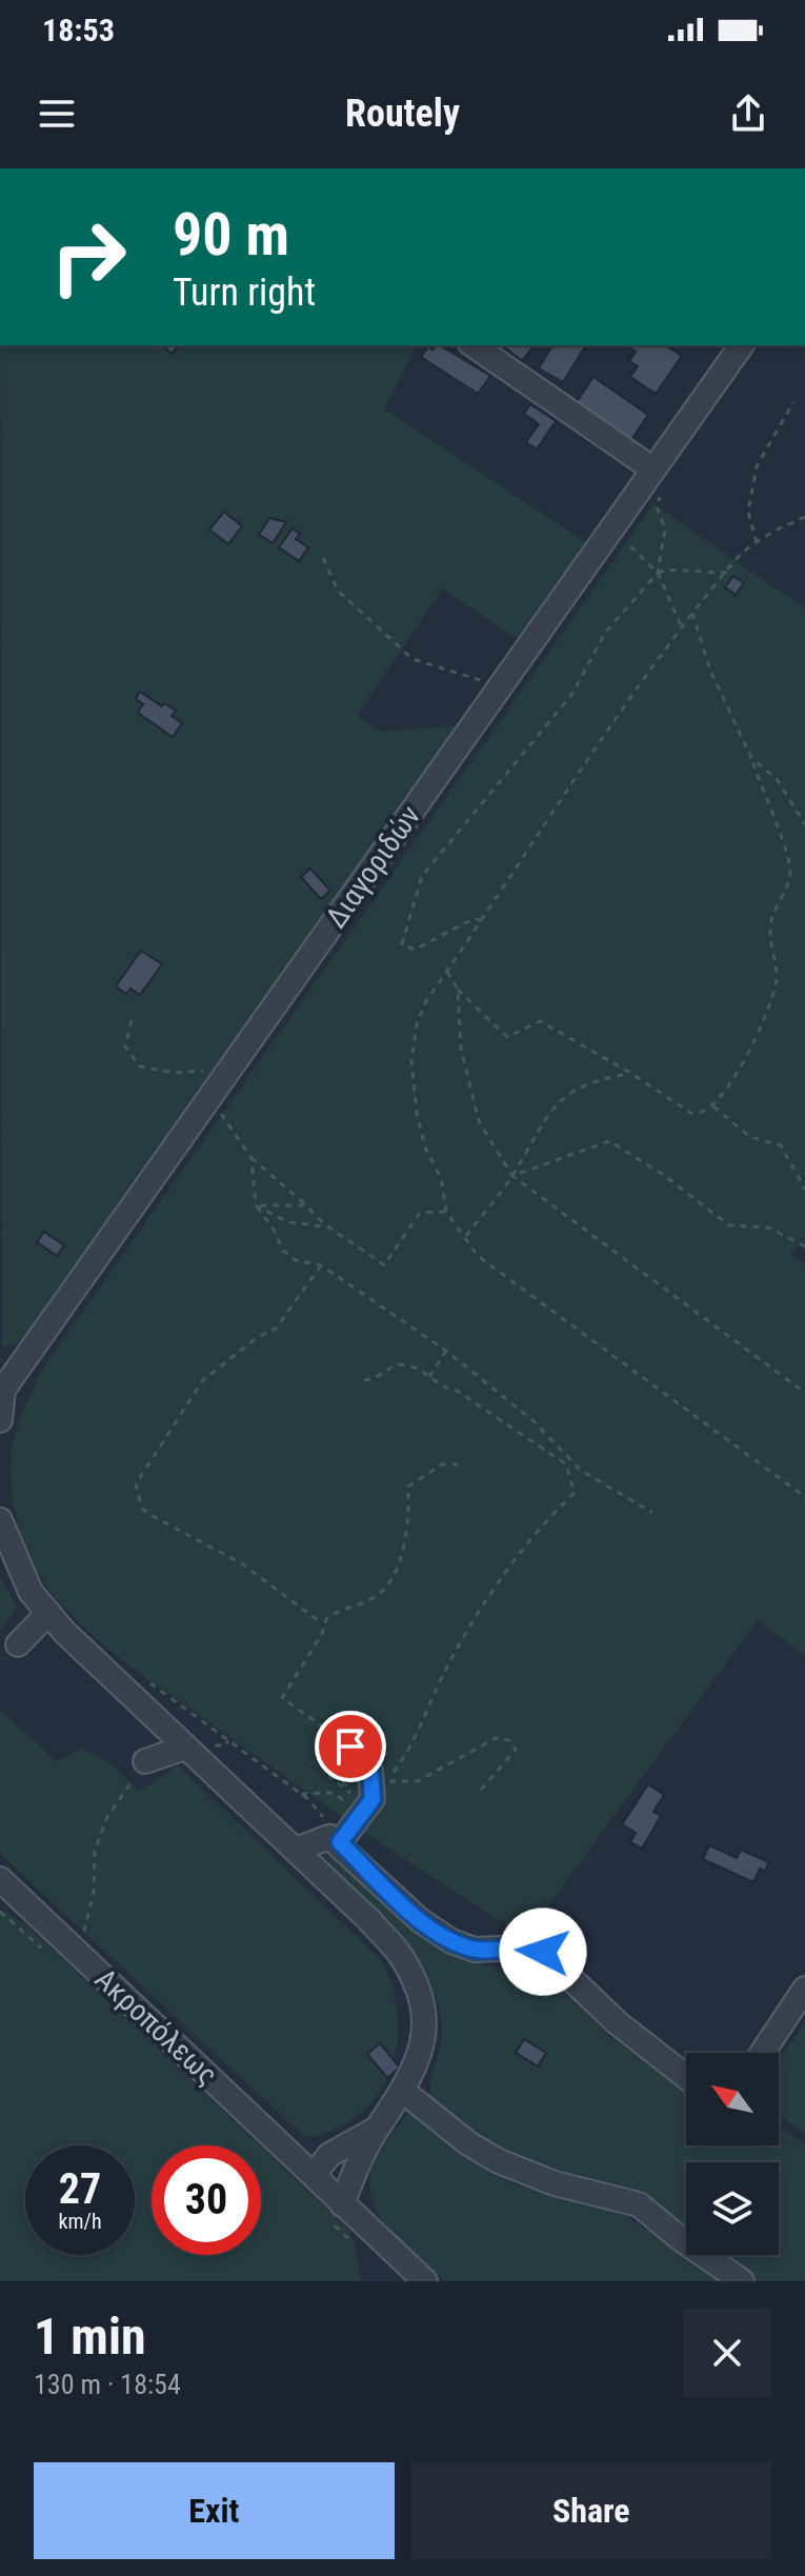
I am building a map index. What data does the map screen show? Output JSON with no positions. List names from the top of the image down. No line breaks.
{"streets":{"street":["Διαγοριδών","Ακροπόλεως"]},"north":"top left","page":{"status":"18:53","header":"Routely","turn":["90 m","Turn right"],"speed":"27 km/h","limit":"30","heading":["1 min","130 m · 18:54"],"buttons":["Exit","Share"]}}
